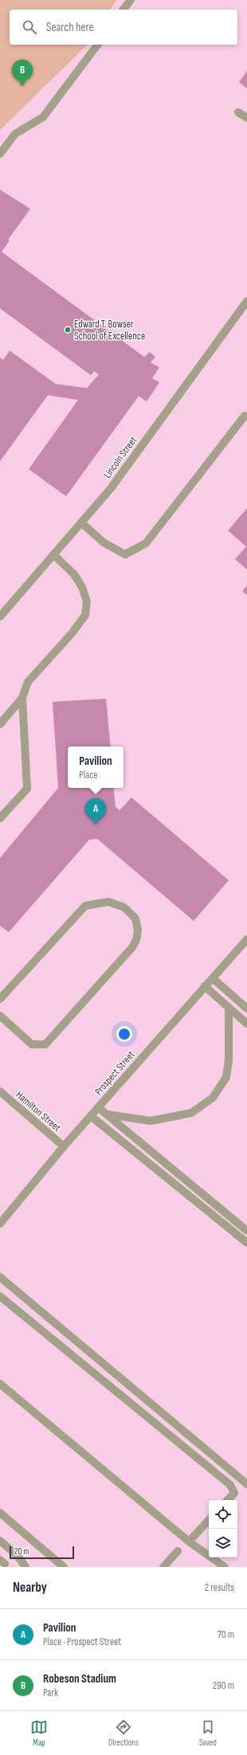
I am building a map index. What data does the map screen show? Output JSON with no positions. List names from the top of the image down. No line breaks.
{"streets":{"street":["Lincoln Street","Prospect Street","Hamilton Street"]},"crossings":[["Prospect Street","Hamilton Street"]],"places":["Edward T. Bowser School of Excellence"],"scale_bar":"20 m","page":{"search":"Search here","pins":["B","A"],"popup":["Pavilion","Place"],"scale":"20 m","heading":["Nearby","2 results"],"list":[{"mark":"A","name":"Pavilion","note":"Place · Prospect Street","value":"70 m"},{"mark":"B","name":"Robeson Stadium","note":"Park","value":"290 m"}],"nav":["Map","Directions","Saved"]}}
